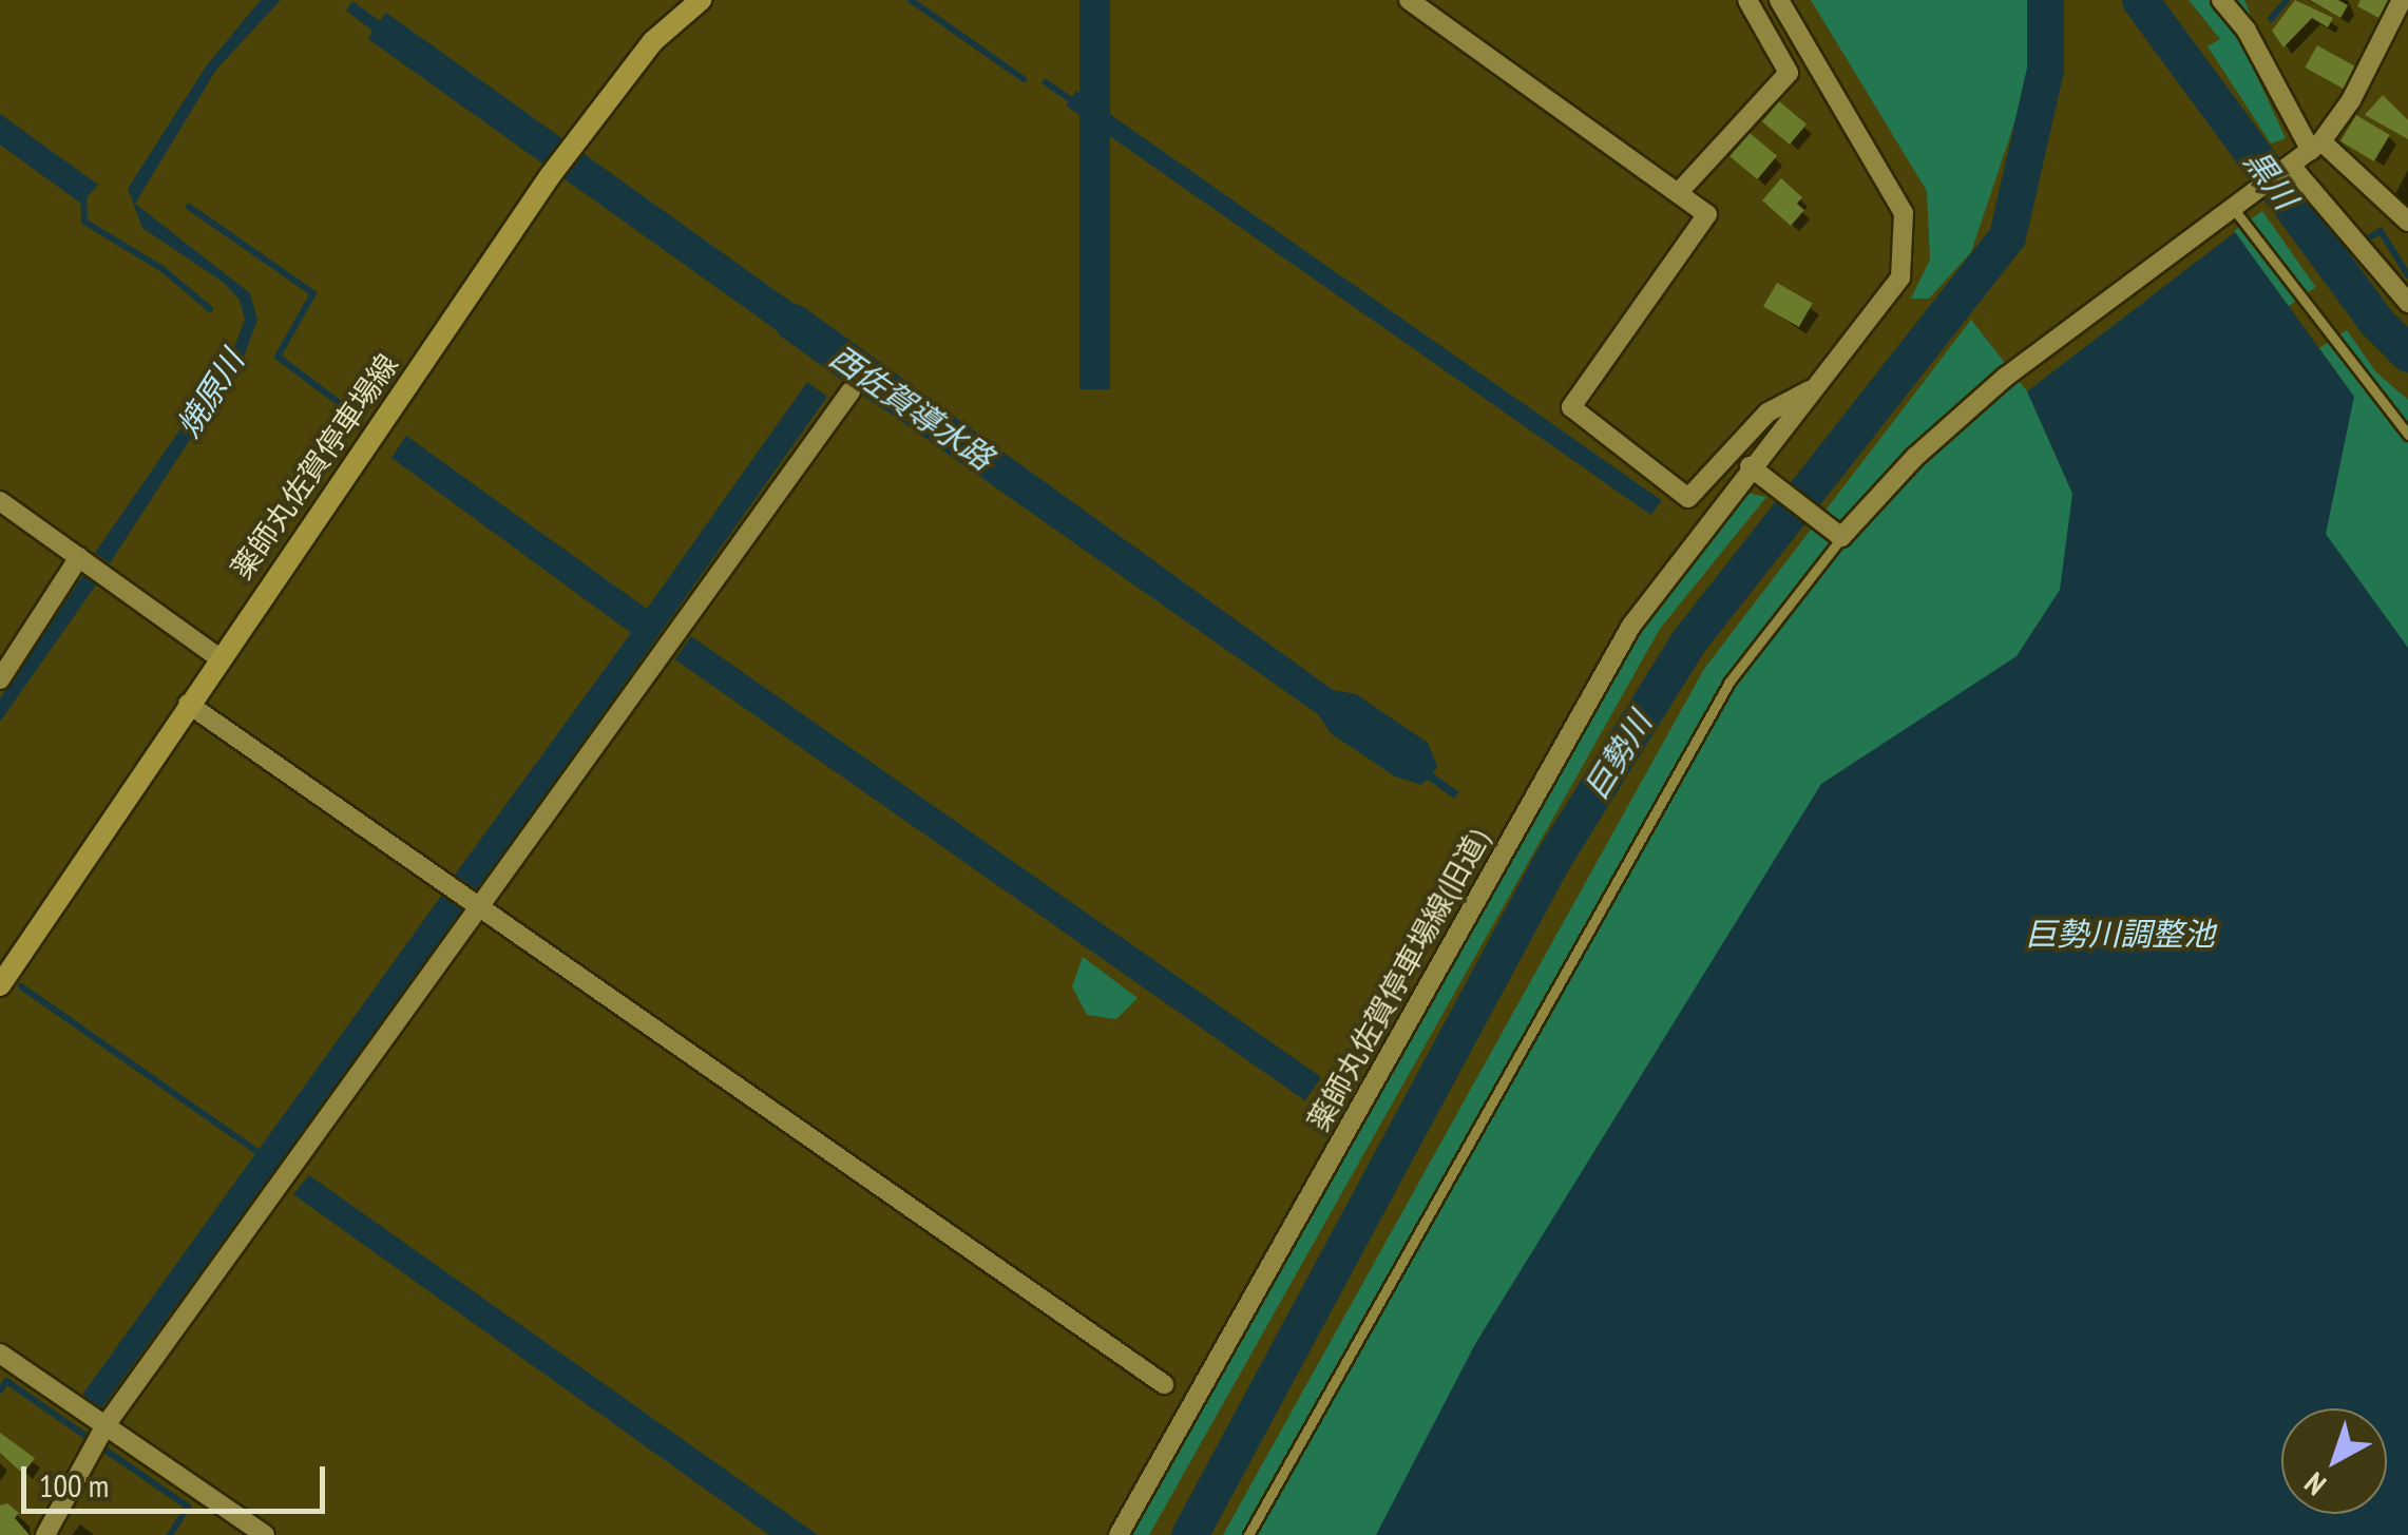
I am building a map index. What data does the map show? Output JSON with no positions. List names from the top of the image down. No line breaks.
{"streets":{"main road":["薬師丸佐賀停車場線"],"street":["薬師丸佐賀停車場線(旧道)"]},"water":["黒川","焼原川","西佐賀導水路","巨勢川","巨勢川調整池"],"scale_bar":"100 m","north":"bottom left"}
